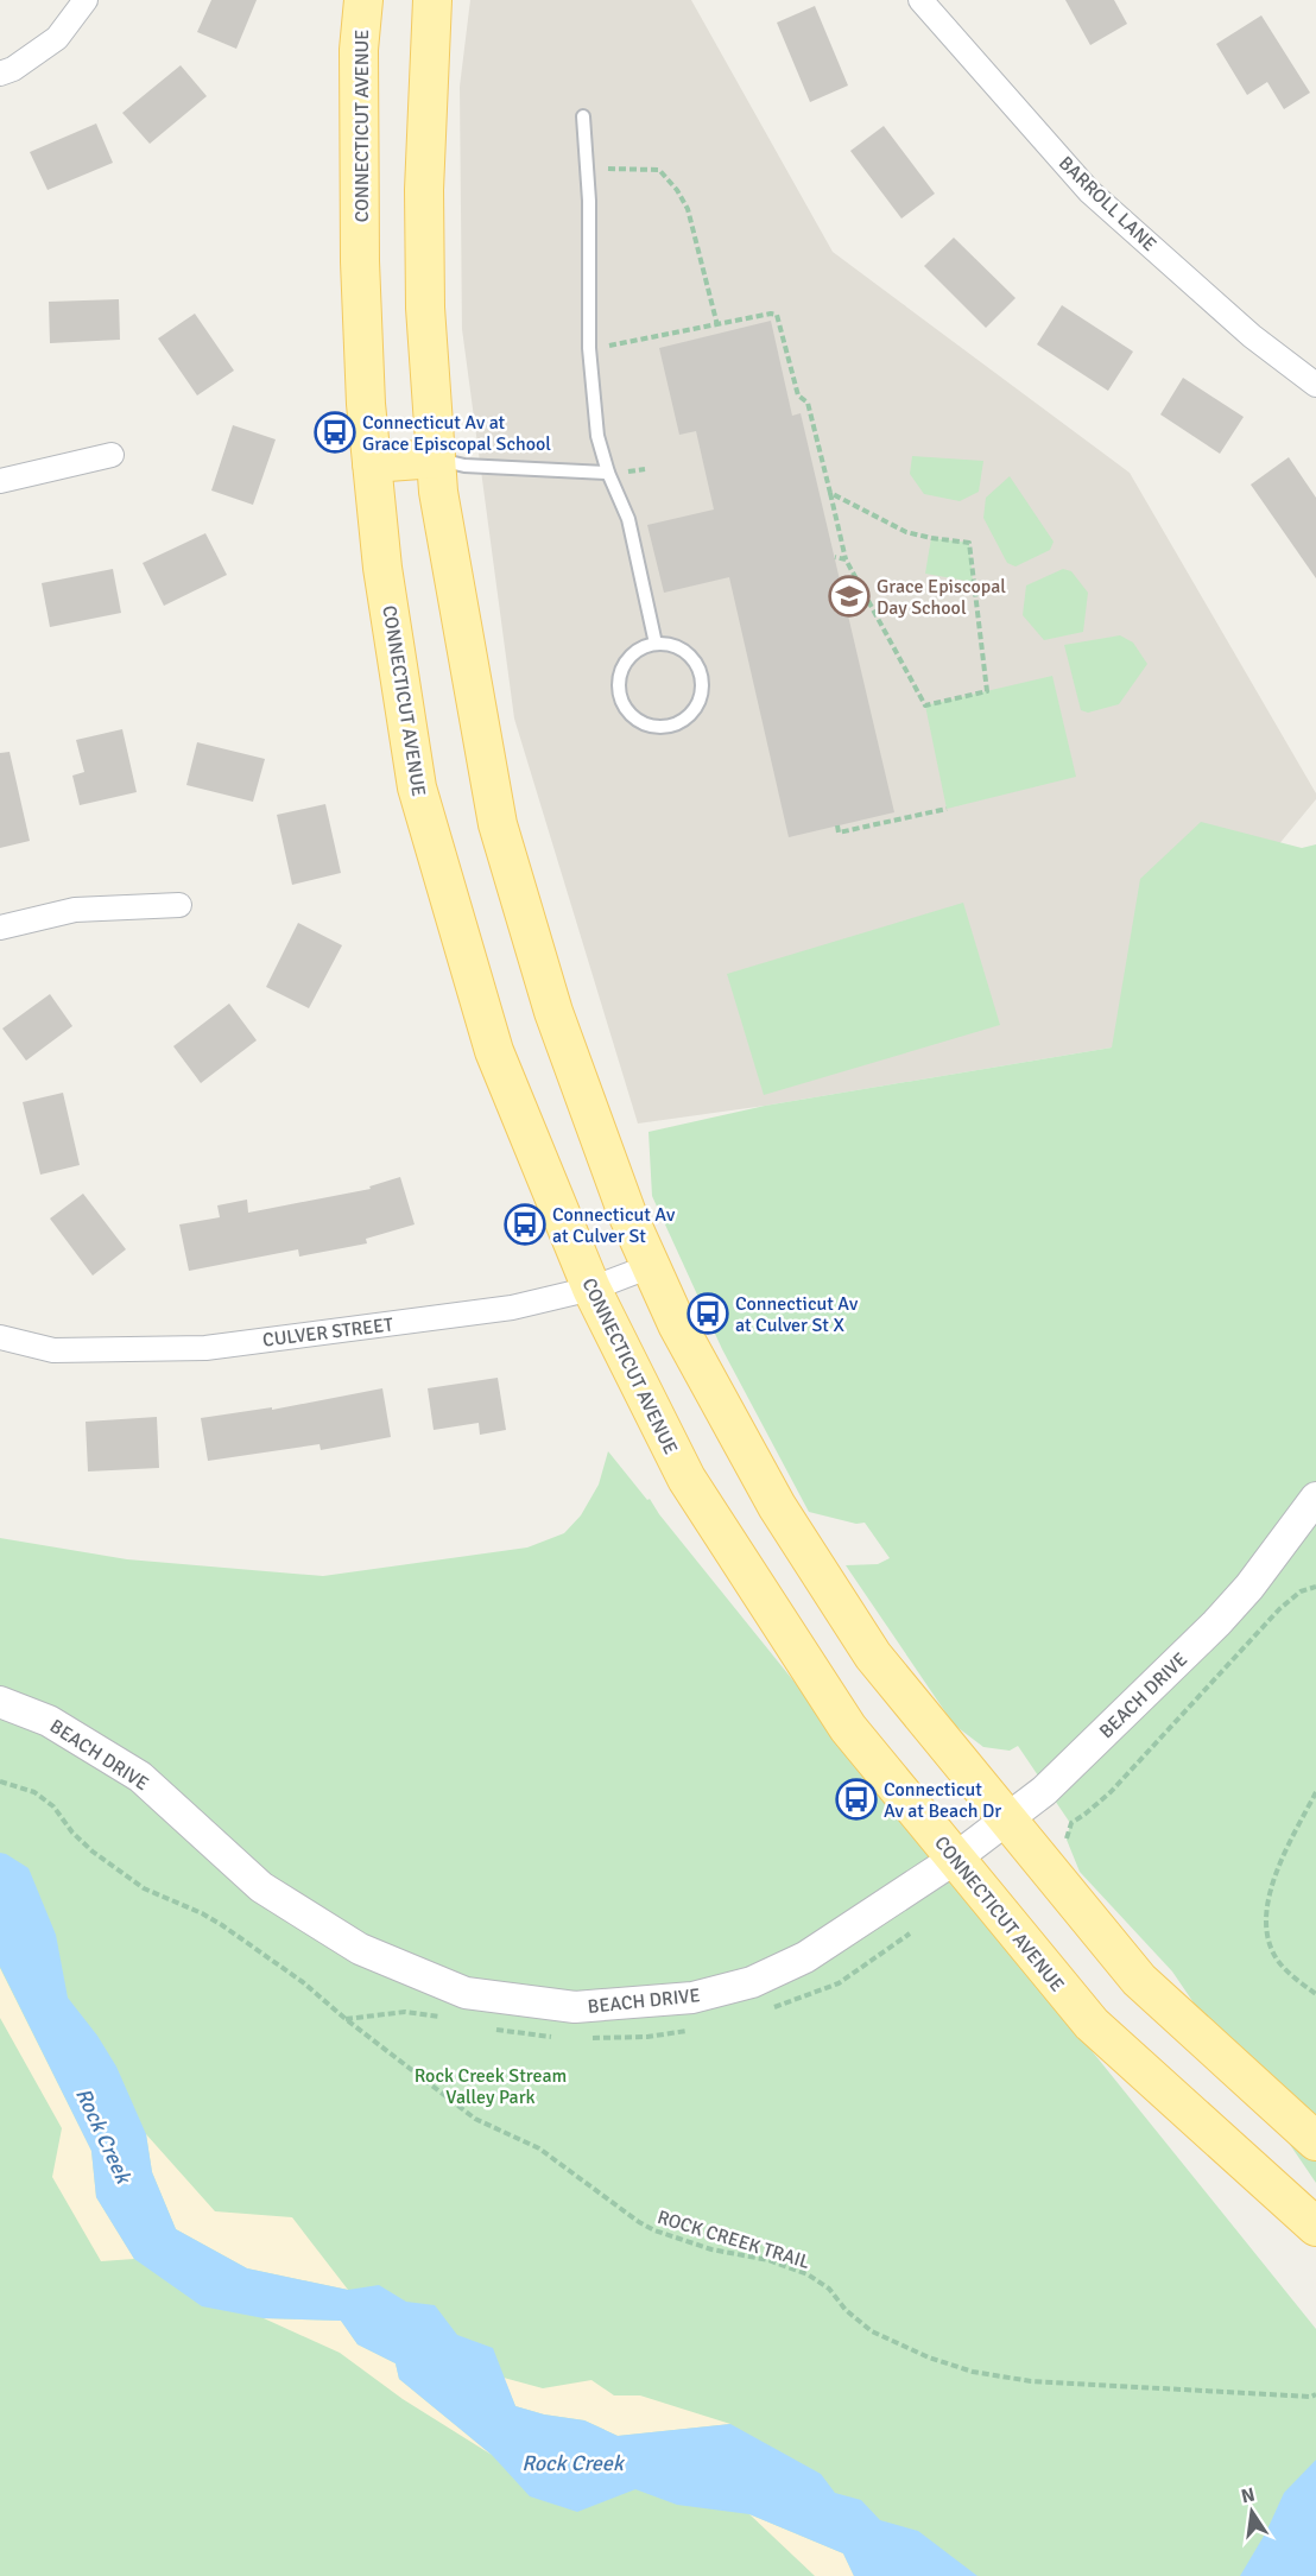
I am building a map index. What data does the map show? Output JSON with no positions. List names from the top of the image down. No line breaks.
{"streets":{"main road":["CONNECTICUT AVENUE"],"street":["BARROLL LANE","CULVER STREET","BEACH DRIVE"],"path":["ROCK CREEK TRAIL"]},"crossings":[["CONNECTICUT AVENUE","CULVER STREET"],["CONNECTICUT AVENUE","BEACH DRIVE"]],"water":["Rock Creek"],"parks":["Rock Creek Stream Valley Park"],"places":{"bus stop":["Connecticut Av at Grace Episcopal School","Connecticut Av at Culver St","Connecticut Av at Culver St X","Connecticut Av at Beach Dr"],"school or university":["Grace Episcopal Day School"]},"north":"top"}
